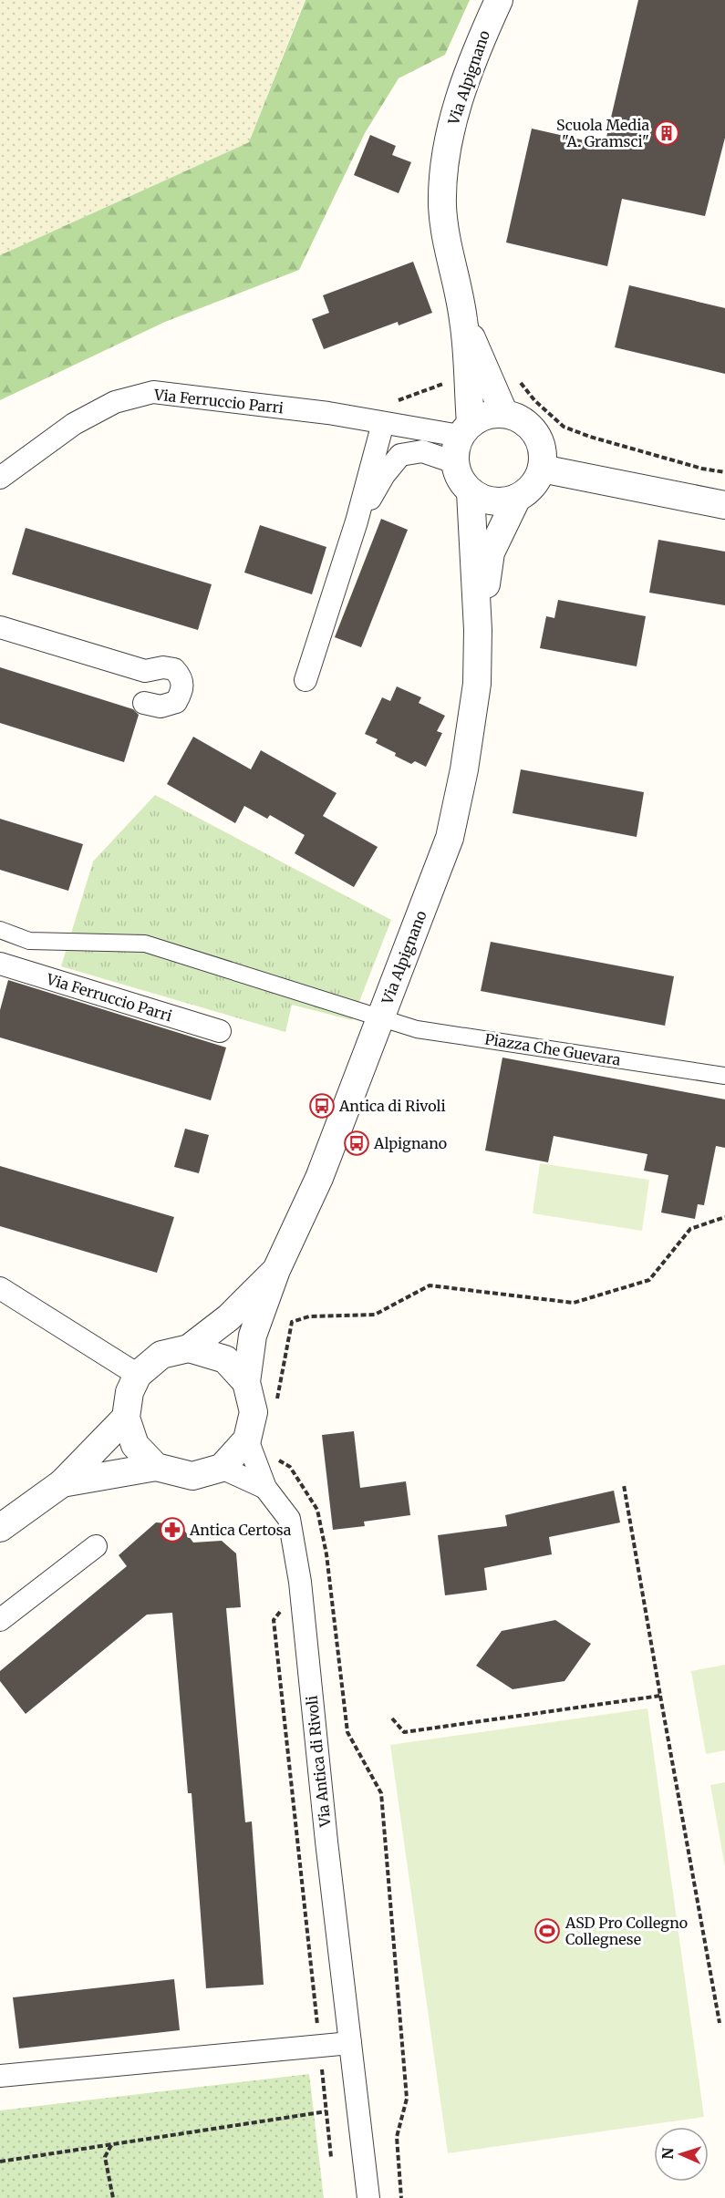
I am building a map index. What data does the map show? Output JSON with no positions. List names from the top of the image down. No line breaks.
{"streets":{"street":["Via Alpignano","Via Ferruccio Parri","Piazza Che Guevara","Via Antica di Rivoli"]},"crossings":[["Via Alpignano","Via Ferruccio Parri"],["Via Alpignano","Piazza Che Guevara"]],"places":{"building":["Scuola Media \"A. Gramsci\""],"bus stop":["Antica di Rivoli","Alpignano"],"pharmacy":["Antica Certosa"],"sports":["ASD Pro Collegno Collegnese"]},"north":"left"}
